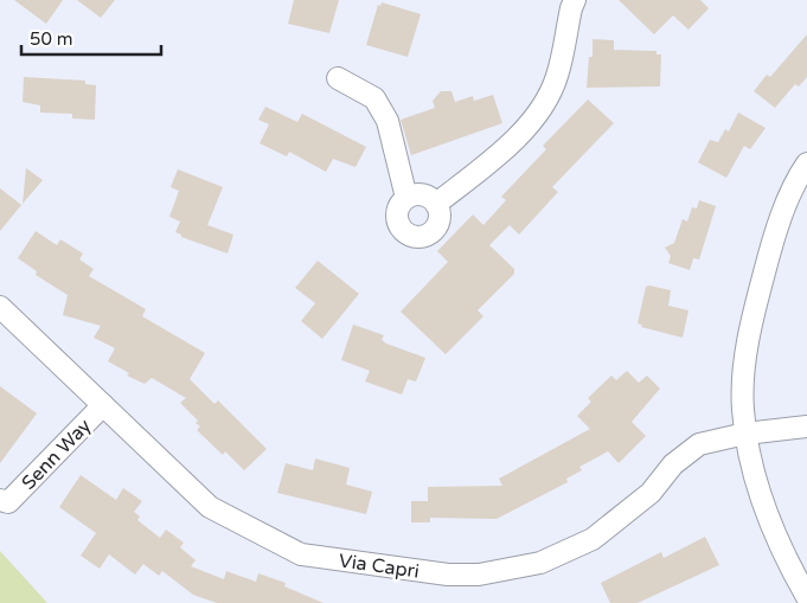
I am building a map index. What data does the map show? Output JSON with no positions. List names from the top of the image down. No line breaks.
{"streets":{"street":["Senn Way","Via Capri"]},"crossings":[["Senn Way","Via Capri"]],"scale_bar":"50 m"}
